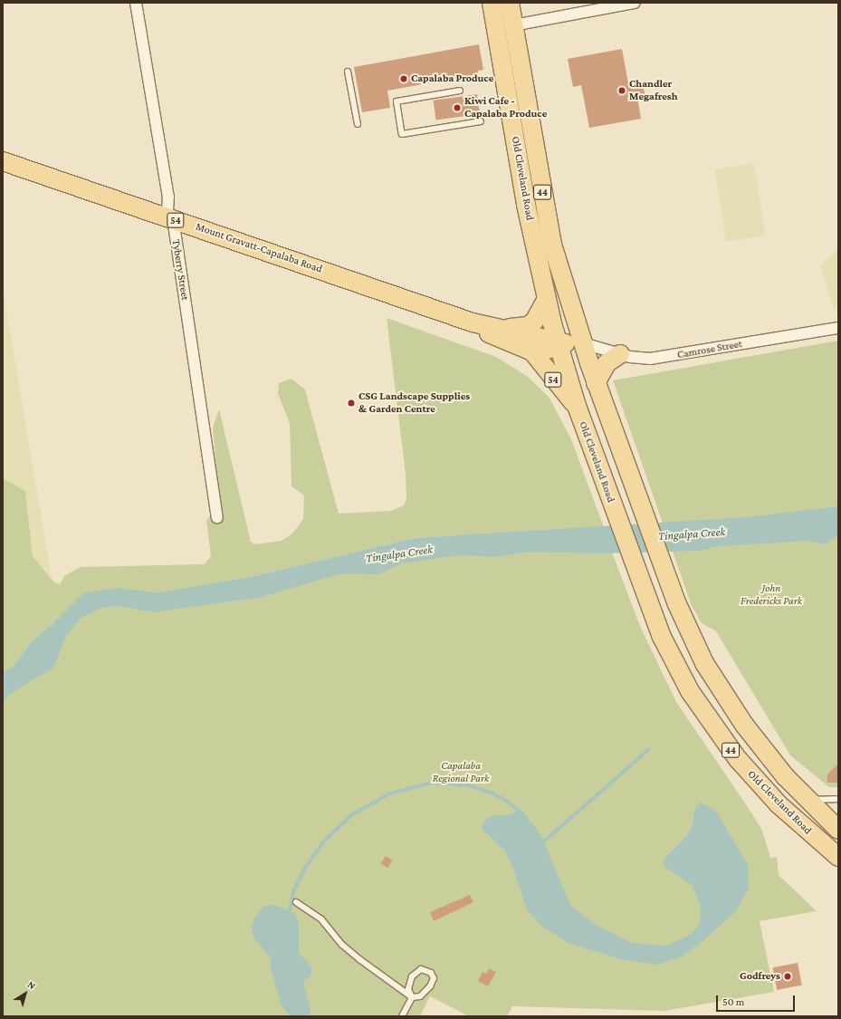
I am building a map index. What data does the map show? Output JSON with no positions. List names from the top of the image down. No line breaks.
{"streets":{"main road":["Old Cleveland Road","44","54","Mount Gravatt-Capalaba Road"],"street":["Tyberry Street","Camrose Street"]},"crossings":[["Old Cleveland Road","54"],["Old Cleveland Road","Mount Gravatt-Capalaba Road"],["Old Cleveland Road","Camrose Street"],["54","Mount Gravatt-Capalaba Road"],["Mount Gravatt-Capalaba Road","Tyberry Street"],["Mount Gravatt-Capalaba Road","Camrose Street"]],"water":["Tingalpa Creek"],"parks":["John Fredericks Park","Capalaba Regional Park"],"places":["Capalaba Produce","Chandler Megafresh","Kiwi Cafe - Capalaba Produce","CSG Landscape Supplies & Garden Centre","Godfreys"],"scale_bar":"50 m","north":"top right"}
